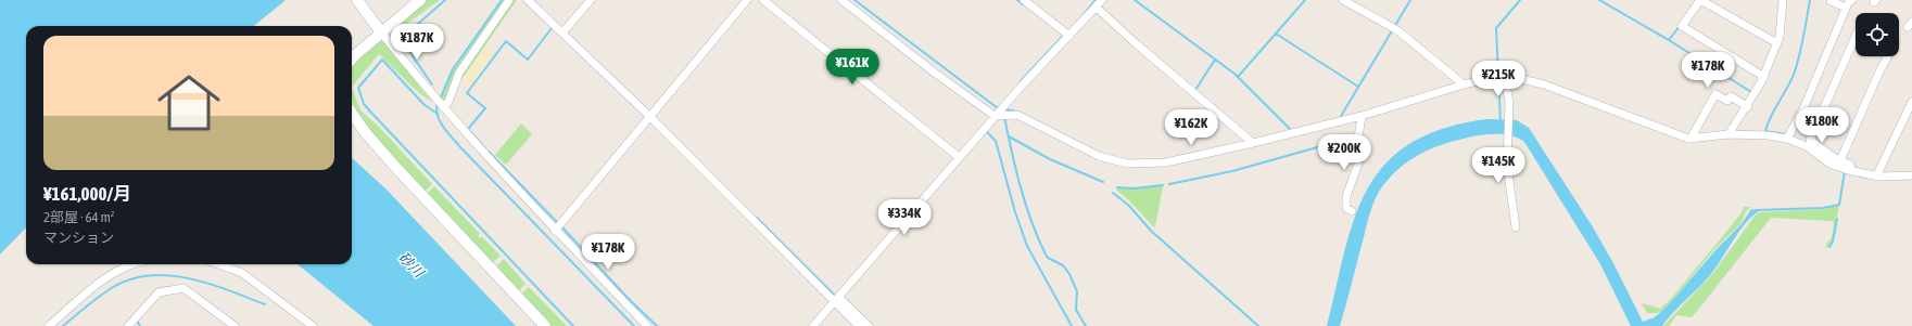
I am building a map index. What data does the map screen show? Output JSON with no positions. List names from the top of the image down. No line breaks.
{"water":["砂川"],"page":{"price":["¥187K","¥161K","¥178K","¥215K","¥180K","¥162K","¥200K","¥145K","¥334K","¥178K"],"list":[{"name":"¥161,000/月","note":"2部屋 · 64 m² · マンション"}]}}
